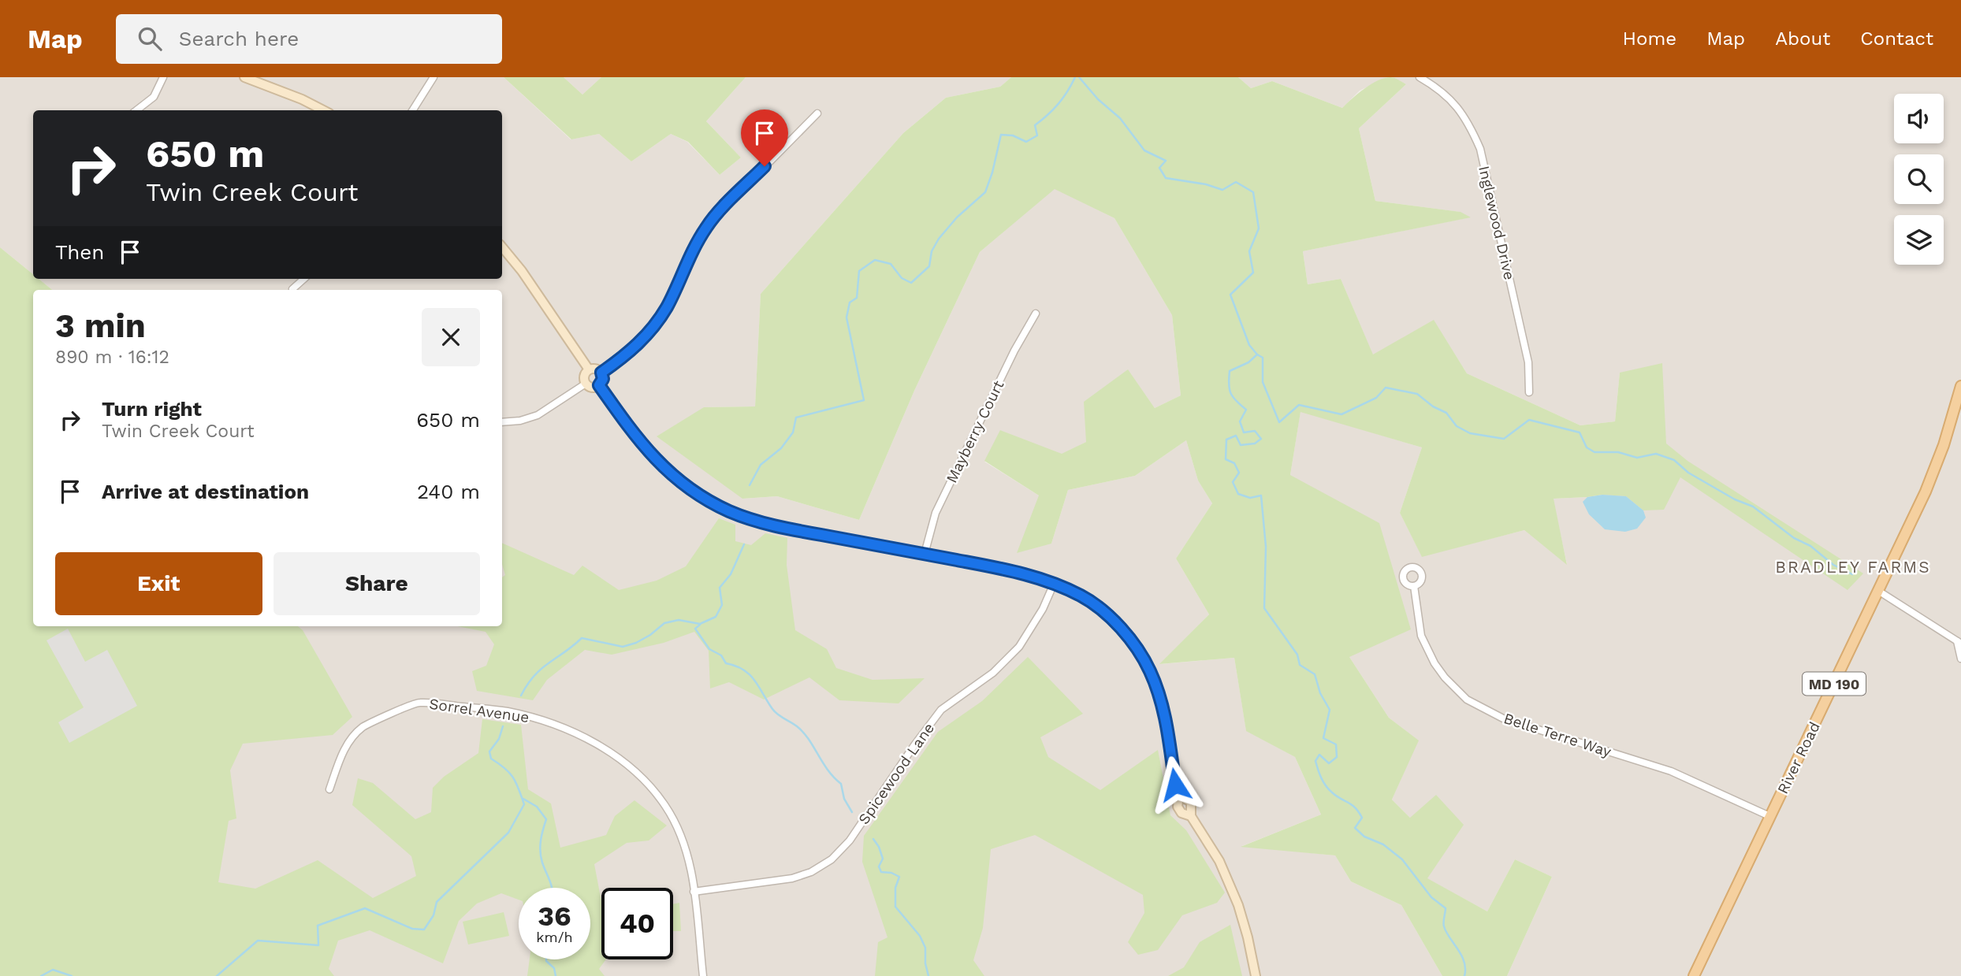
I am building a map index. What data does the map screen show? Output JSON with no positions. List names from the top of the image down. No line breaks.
{"streets":{"main road":["MD 190","River Road"],"street":["Inglewood Drive","Mayberry Court","Sorrel Avenue","Belle Terre Way","Spicewood Lane"]},"crossings":[["Sorrel Avenue","Spicewood Lane"],["Belle Terre Way","River Road"]],"districts":["BRADLEY FARMS"],"page":{"header":"Map","search":"Search here","nav":["Home","Map","About","Contact"],"turn":["650 m","Twin Creek Court"],"then":"Then","heading":["3 min","890 m · 16:12"],"list":[{"name":"Turn right","note":"Twin Creek Court","value":"650 m"},{"name":"Arrive at destination","value":"240 m"}],"buttons":["Exit","Share"],"speed":"36 km/h","limit":"40"}}
